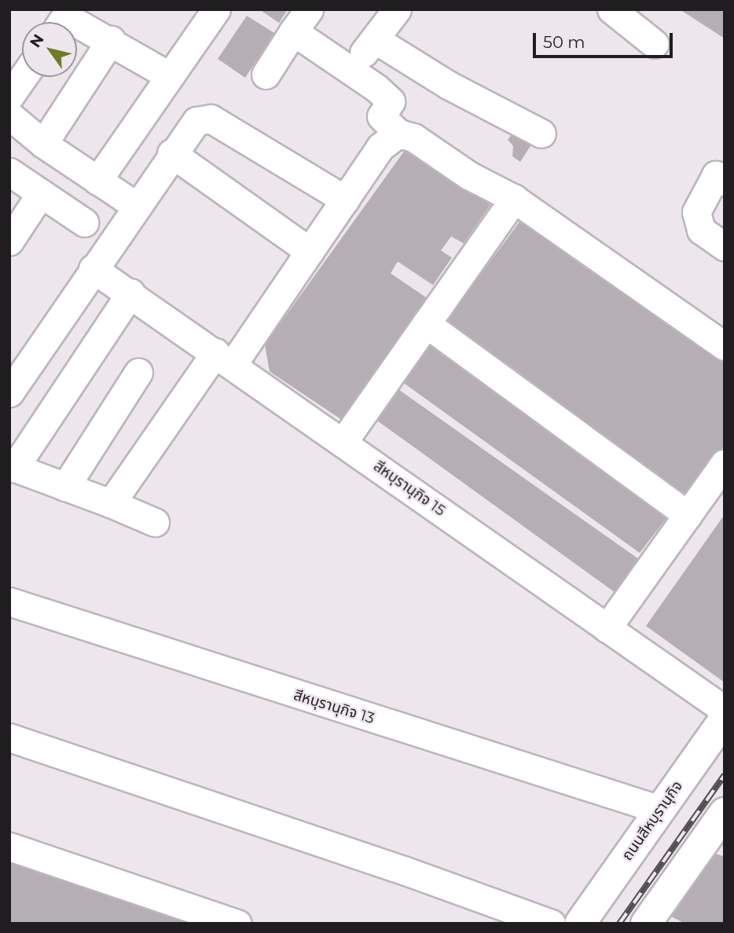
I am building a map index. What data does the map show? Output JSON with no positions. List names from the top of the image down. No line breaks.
{"streets":{"main road":["ถนนสีหบุรานุกิจ"],"street":["สีหบุรานุกิจ 15","สีหบุรานุกิจ 13"]},"crossings":[["สีหบุรานุกิจ 13","ถนนสีหบุรานุกิจ"]],"scale_bar":"50 m","north":"top left"}
